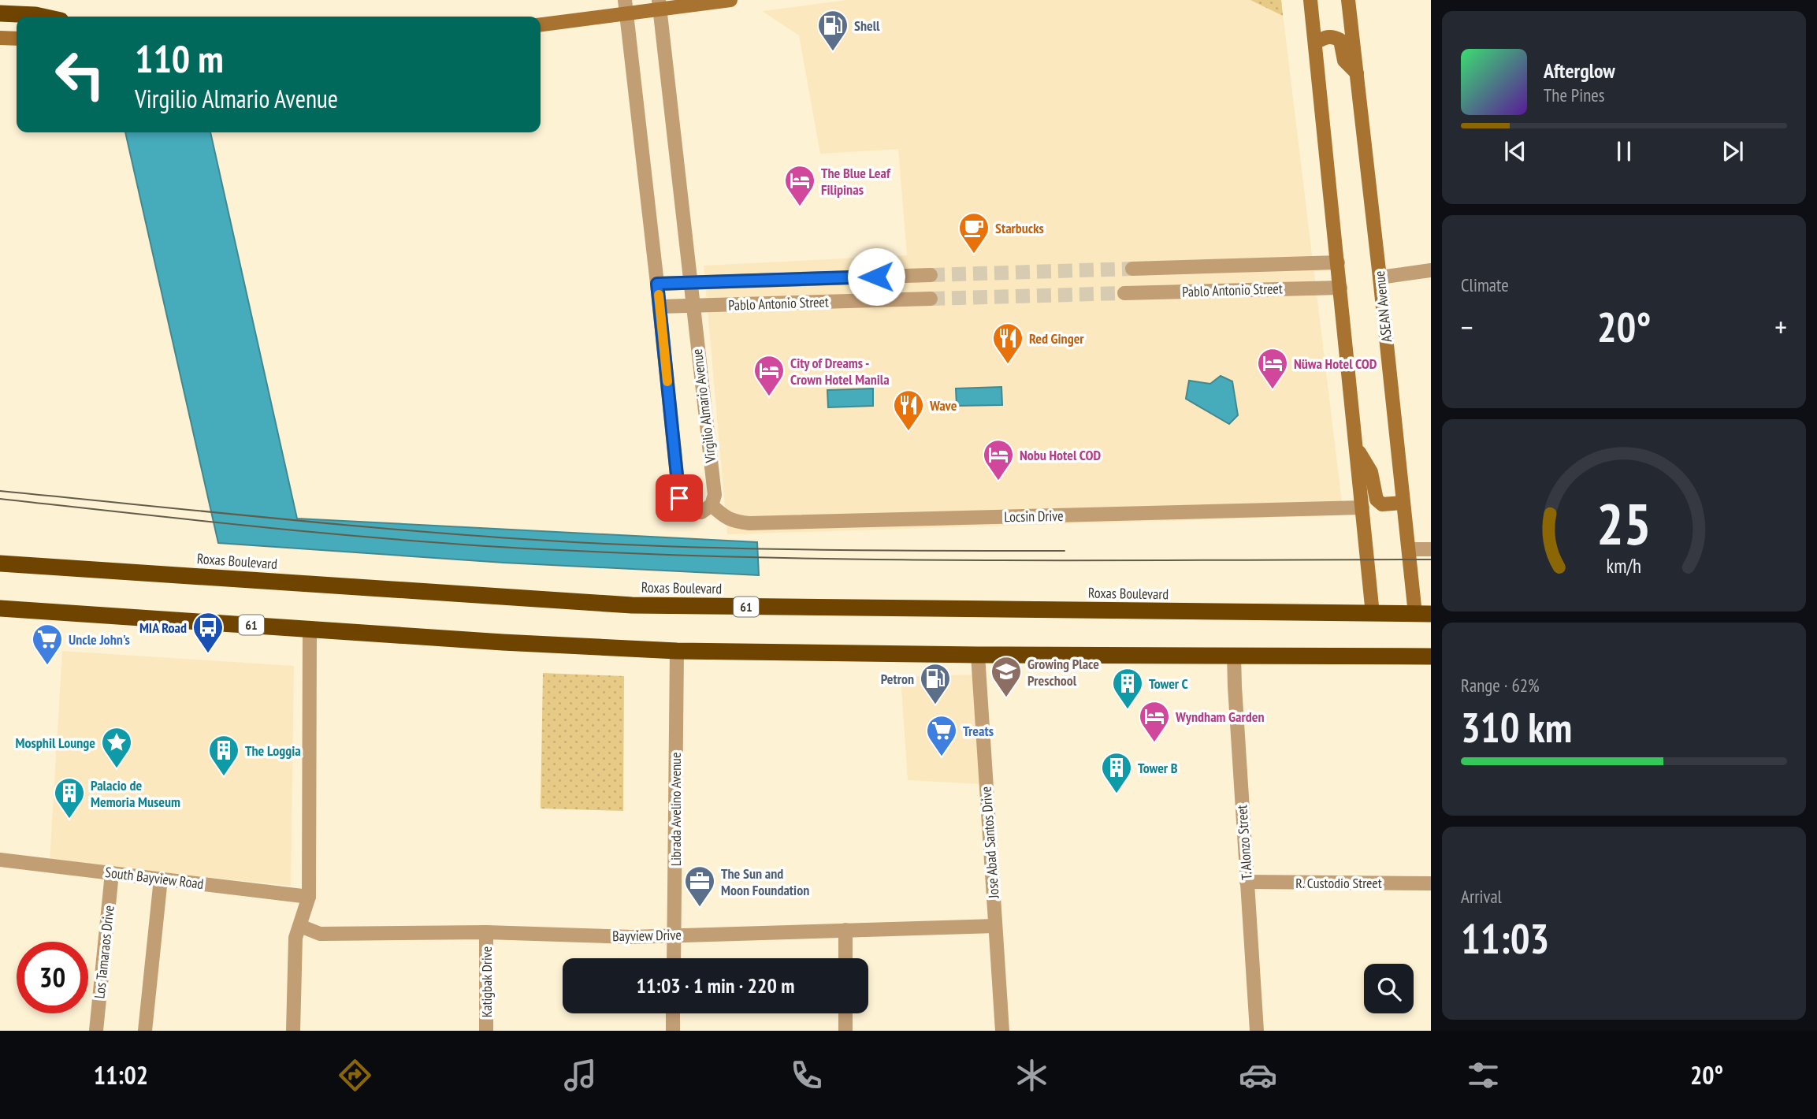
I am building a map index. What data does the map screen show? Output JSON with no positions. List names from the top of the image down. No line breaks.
{"streets":{"highway":["Roxas Boulevard","61"],"street":["Pablo Antonio Street","ASEAN Avenue","Virgilio Almario Avenue","Locsin Drive","Librada Avelino Avenue","Jose Abad Santos Drive","T. Alonzo Street","South Bayview Road","R. Custodio Street","Bayview Drive","Los Tamaraos Drive","Katigbak Drive"]},"crossings":[["Pablo Antonio Street","Virgilio Almario Avenue"],["ASEAN Avenue","Roxas Boulevard"],["Virgilio Almario Avenue","Locsin Drive"],["61","Librada Avelino Avenue"],["61","Jose Abad Santos Drive"],["61","T. Alonzo Street"],["Librada Avelino Avenue","Bayview Drive"],["Jose Abad Santos Drive","Bayview Drive"],["T. Alonzo Street","R. Custodio Street"],["South Bayview Road","Los Tamaraos Drive"],["Bayview Drive","Katigbak Drive"]],"places":{"fuel station":["Shell","Petron"],"hotel":["The Blue Leaf Filipinas","Nüwa Hotel COD","City of Dreams - Crown Hotel Manila","Nobu Hotel COD","Wyndham Garden"],"cafe":["Starbucks"],"restaurant":["Red Ginger","Wave"],"bus stop":["MIA Road"],"supermarket":["Uncle John's","Treats"],"school or university":["Growing Place Preschool"],"building":["Tower C","The Loggia","Tower B","Palacio de Memoria Museum"],"place":["Mosphil Lounge"],"office":["The Sun and Moon Foundation"]},"page":{"turn":["110 m","Virgilio Almario Avenue"],"song":["Afterglow","The Pines"],"tile":["Climate",["Range · 62%","310 km"],["Arrival","11:03"]],"heat":["−","20°","+"],"limit":"30","trip":"11:03 · 1 min · 220 m","tabs":["11:02","20°"],"gauge":["25","km/h"]}}
